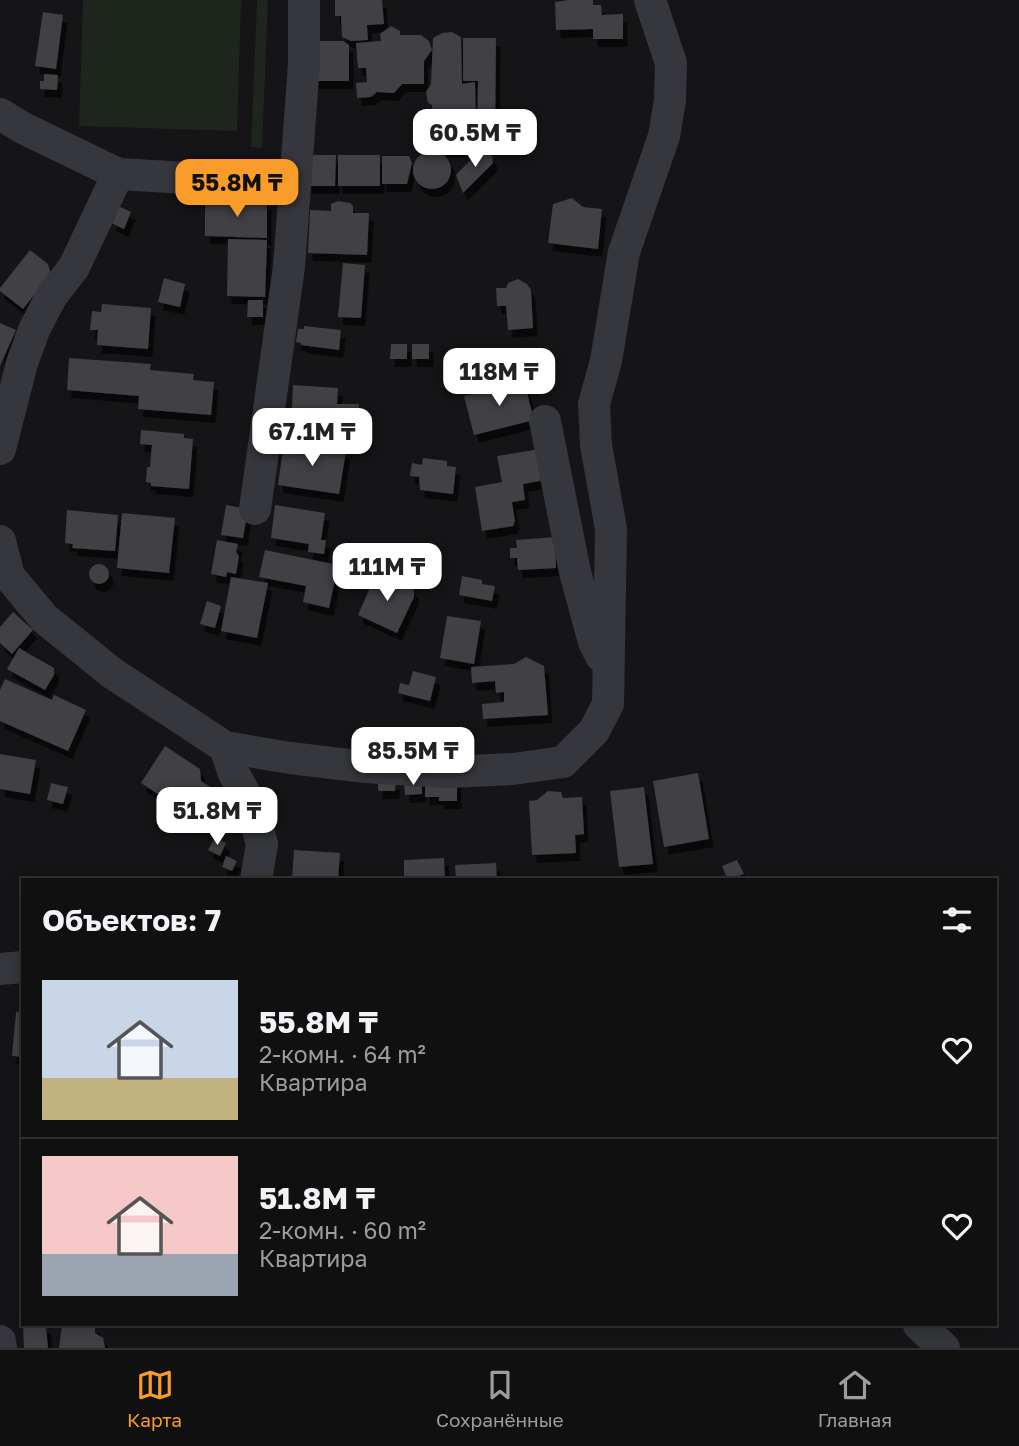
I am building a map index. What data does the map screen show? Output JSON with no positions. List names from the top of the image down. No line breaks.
{"page":{"price":["60.5M ₸","55.8M ₸","118M ₸","67.1M ₸","111M ₸","85.5M ₸","51.8M ₸"],"heading":"Объектов: 7","list":[{"name":"55.8M ₸","note":"2-комн. · 64 m² · Квартира"},{"name":"51.8M ₸","note":"2-комн. · 60 m² · Квартира"}],"tabs":["Карта","Сохранённые","Главная"]}}
